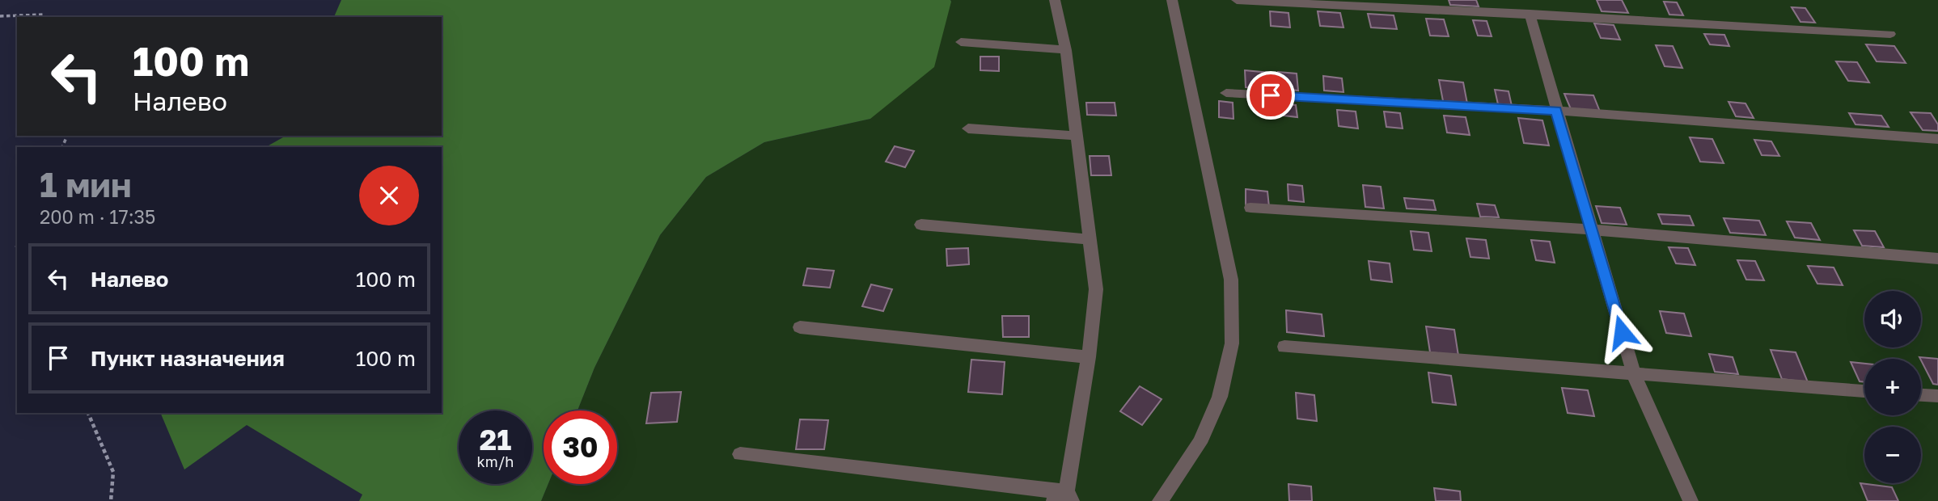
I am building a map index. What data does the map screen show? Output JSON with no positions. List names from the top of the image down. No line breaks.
{"page":{"turn":["100 m","Налево"],"heading":["1 мин","200 m · 17:35"],"list":[{"name":"Налево","value":"100 m"},{"name":"Пункт назначения","value":"100 m"}],"map_buttons":["+","−"],"speed":"21 km/h","limit":"30"}}
